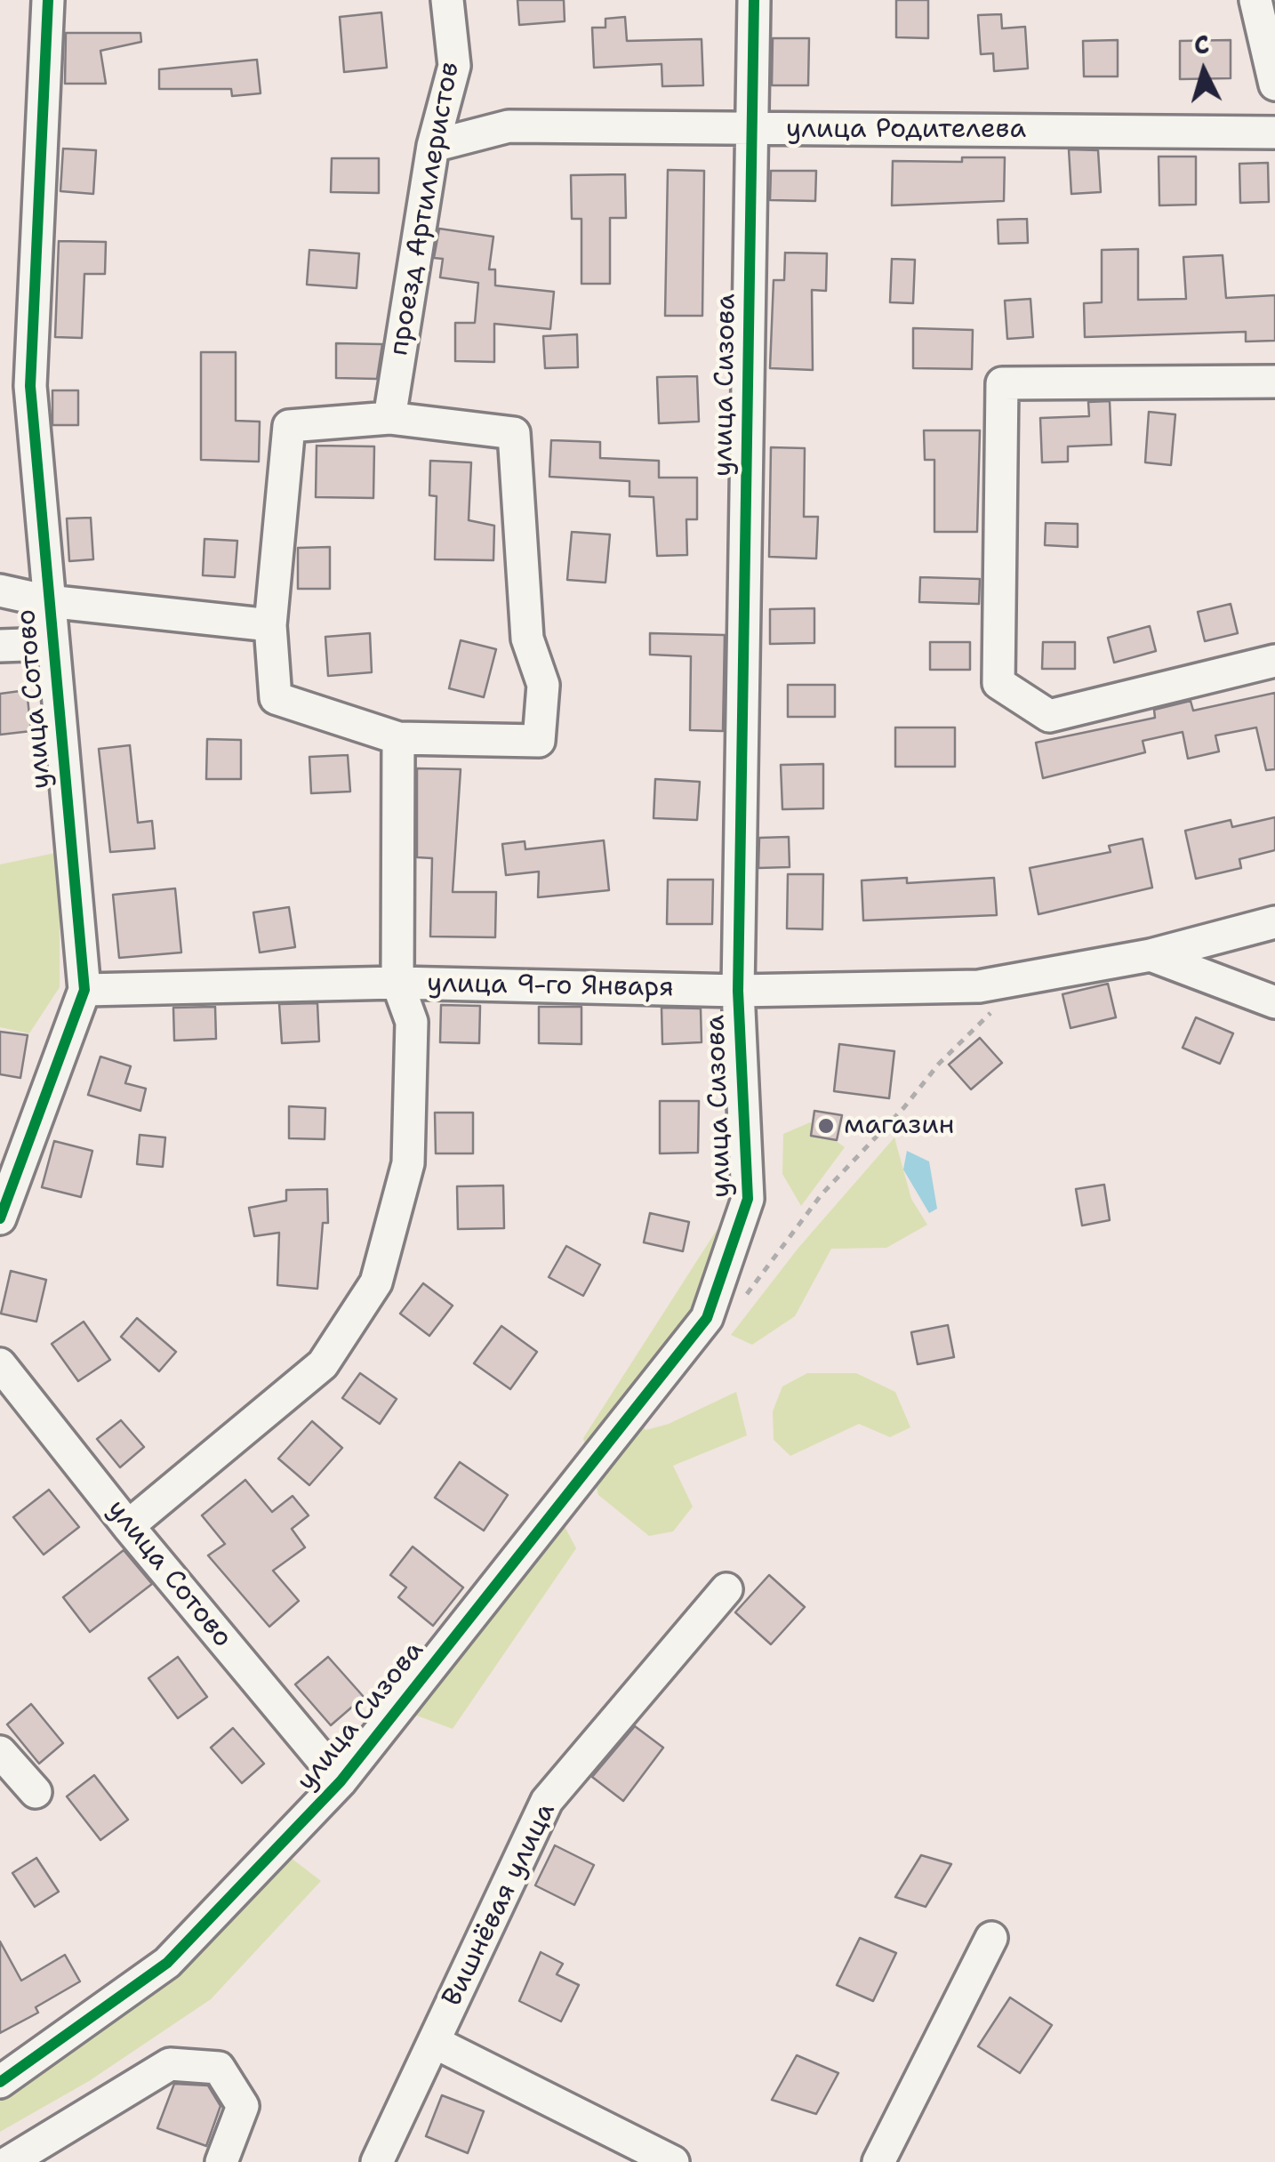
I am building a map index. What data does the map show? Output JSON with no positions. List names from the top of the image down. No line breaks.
{"streets":{"street":["улица Родителева","проезд Артиллеристов","улица Сизова","улица Сотово","улица 9-го Января","Вишнёвая улица"]},"crossings":[["улица Родителева","проезд Артиллеристов"],["улица Родителева","улица Сизова"],["улица Сизова","улица Сотово"],["улица Сизова","улица 9-го Января"],["улица Сотово","улица 9-го Января"]],"places":["магазин"],"north":"top"}
